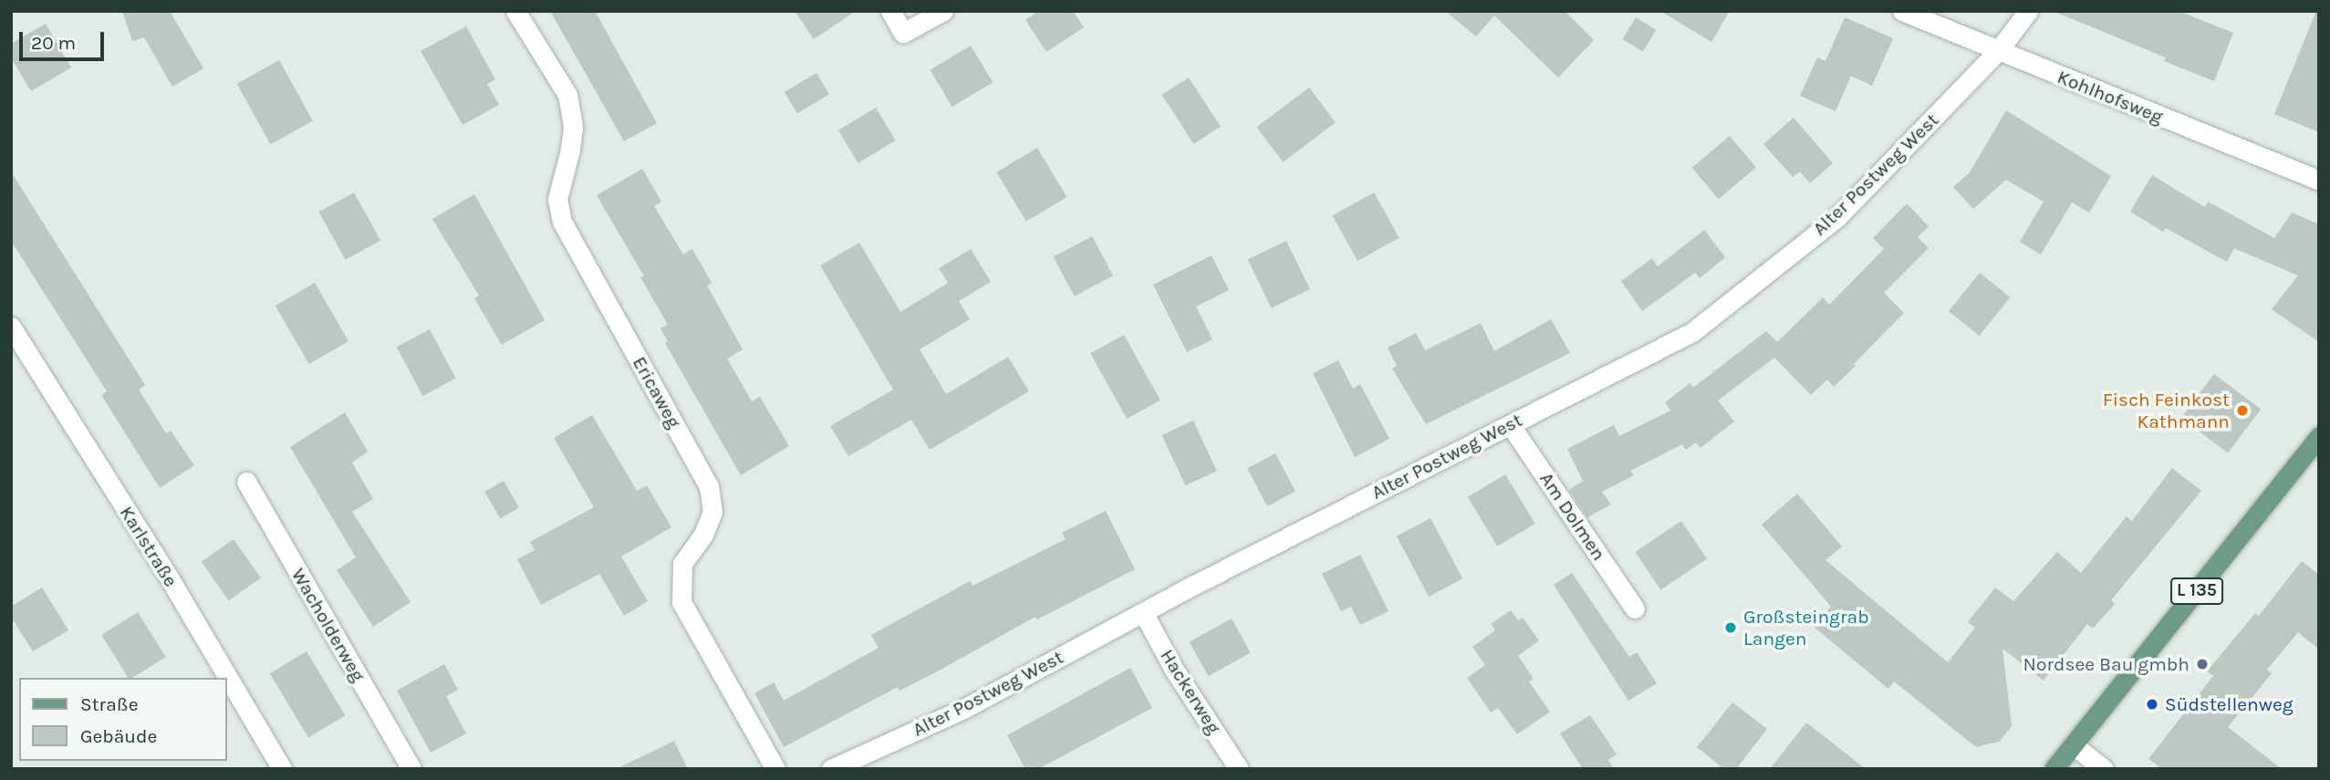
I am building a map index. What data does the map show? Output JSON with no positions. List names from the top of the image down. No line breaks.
{"streets":{"main road":["L 135"],"street":["Kohlhofsweg","Alter Postweg West","Ericaweg","Am Dolmen","Karlstraße","Wacholderweg","Hackerweg"]},"crossings":[["Kohlhofsweg","Alter Postweg West"],["Alter Postweg West","Am Dolmen"],["Alter Postweg West","Hackerweg"]],"places":["Fisch Feinkost Kathmann","Großsteingrab Langen","Nordsee Bau gmbh","Südstellenweg"],"legend":["Straße","Gebäude"],"scale_bar":"20 m"}
